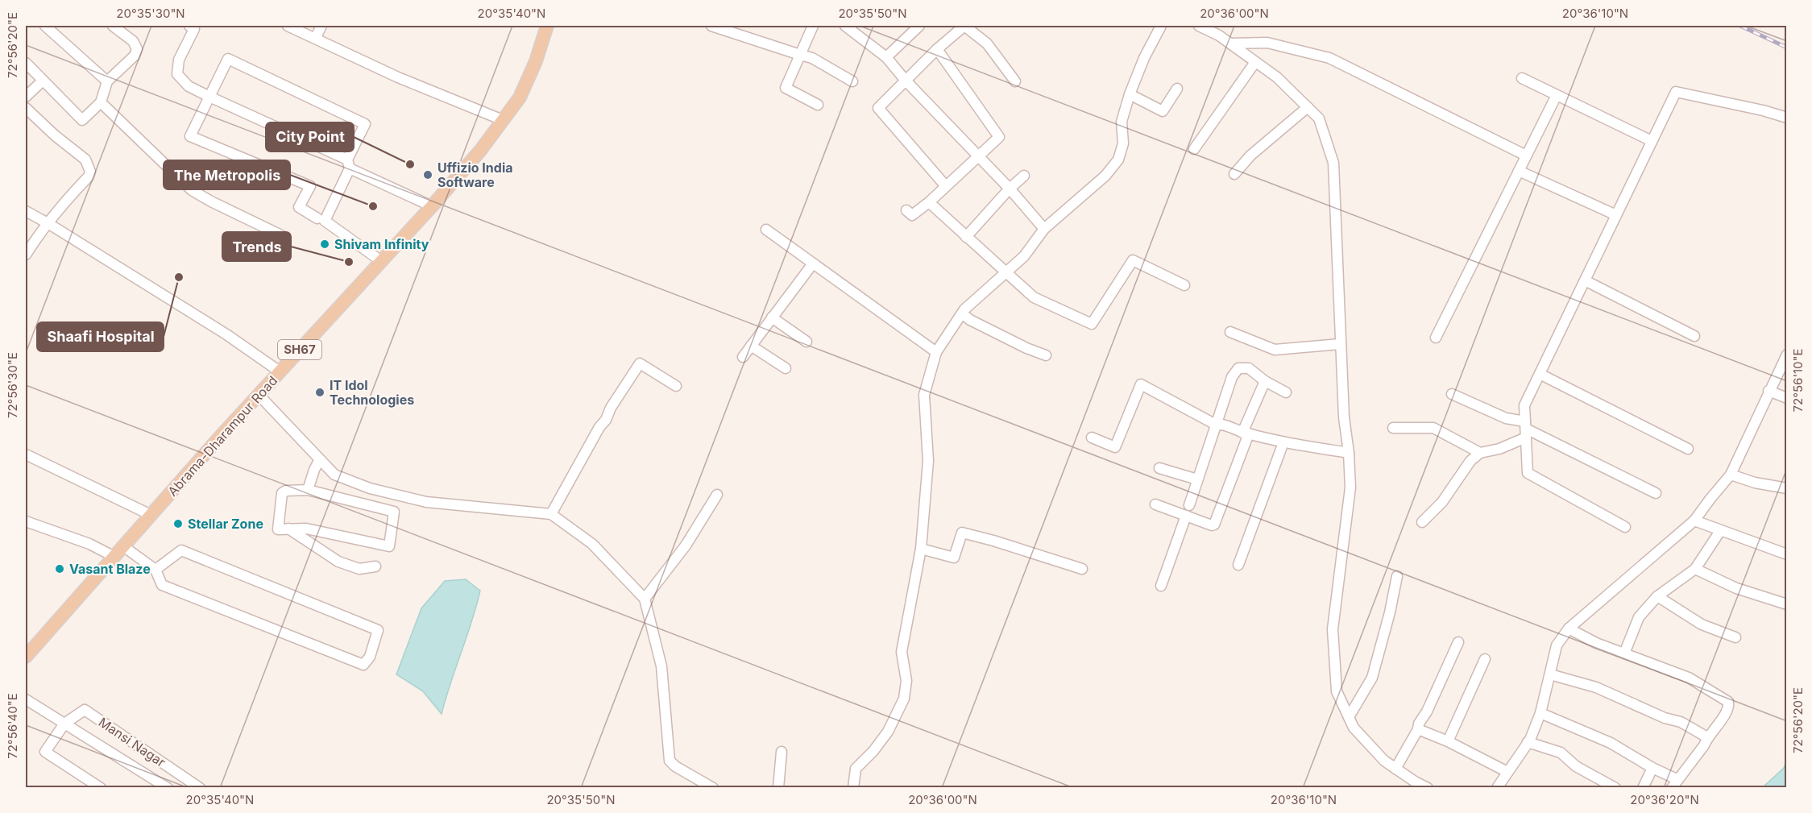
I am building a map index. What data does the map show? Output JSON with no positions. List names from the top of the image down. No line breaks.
{"streets":{"main road":["SH67","Abrama-Dharampur Road"],"street":["Mansi Nagar"]},"places":["City Point","Uffizio India Software","The Metropolis","Shivam Infinity","Trends","Shaafi Hospital","IT Idol Technologies","Stellar Zone","Vasant Blaze"],"coordinates":["20°35'30\"N","20°35'40\"N","20°35'50\"N","20°36'00\"N","20°36'10\"N","72°56'20\"E","72°56'10\"E","72°56'30\"E","72°56'40\"E","20°36'20\"N"]}
